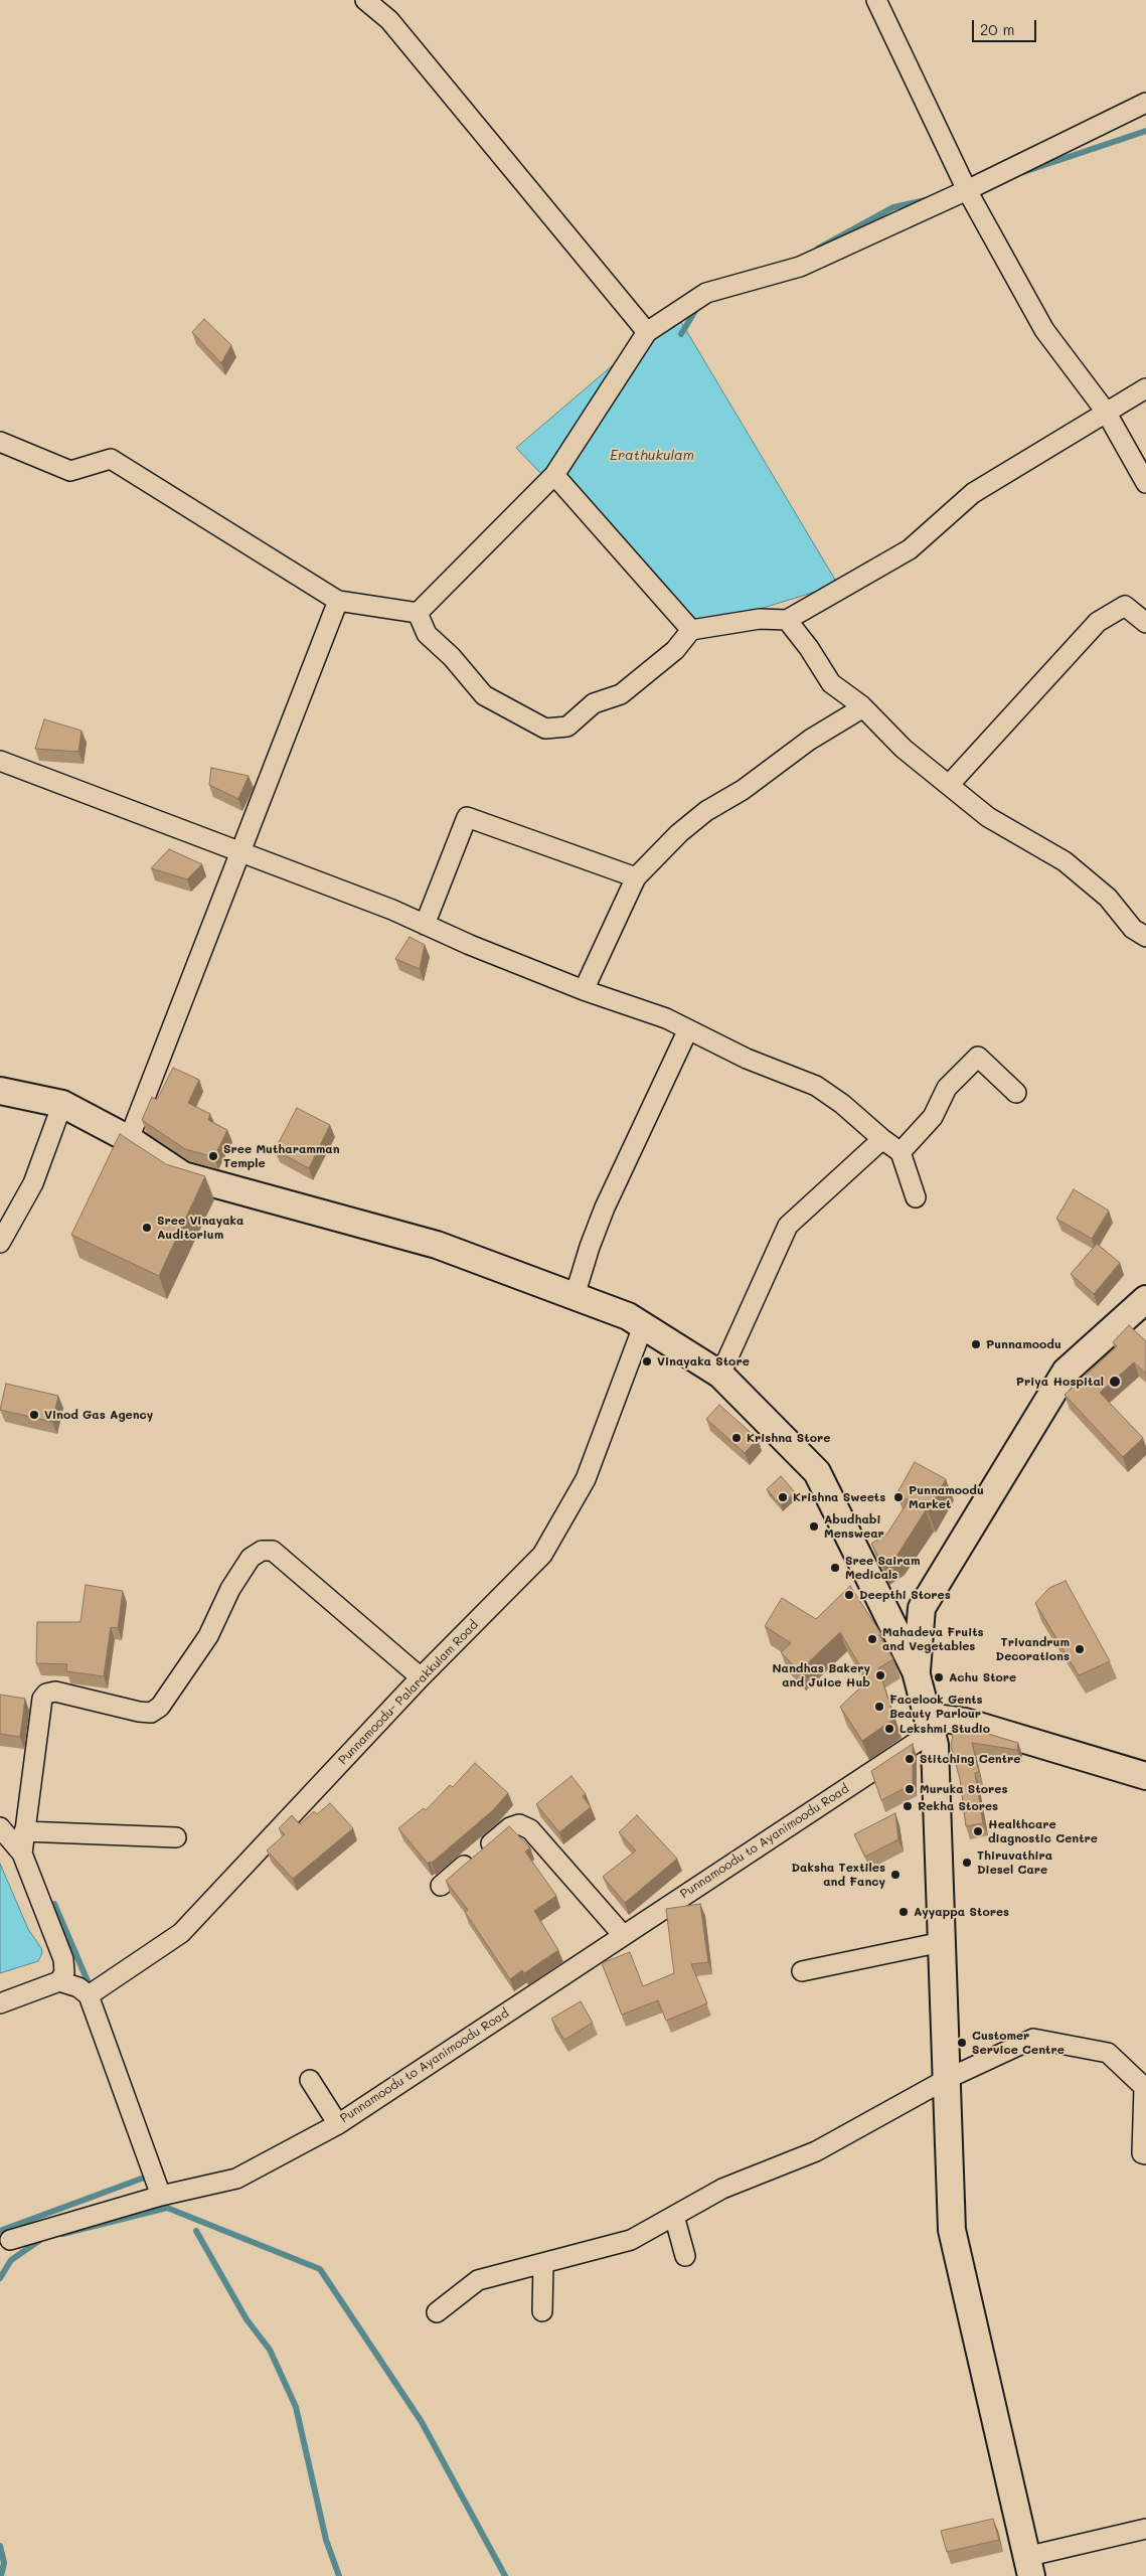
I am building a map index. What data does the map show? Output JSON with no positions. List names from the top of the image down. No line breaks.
{"streets":{"street":["Punnamoodu- Palarakkulam Road","Punnamoodu to Ayanimoodu Road"]},"water":["Erathukulam"],"places":["Sree Mutharamman Temple","Sree Vinayaka Auditorium","Punnamoodu","Vinayaka Store","Priya Hospital","Vinod Gas Agency","Krishna Store","Krishna Sweets","Punnamoodu Market","Abudhabi Menswear","Sree Sairam Medicals","Deepthi Stores","Mahadeva Fruits and Vegetables","Trivandrum Decorations","Nandhas Bakery and Juice Hub","Achu Store","Facelook Gents Beauty Parlour","Lekshmi Studio","Stitching Centre","Muruka Stores","Rekha Stores","Healthcare diagnostic Centre","Thiruvathira Diesel Care","Daksha Textiles and Fancy","Ayyappa Stores","Customer Service Centre"],"scale_bar":"20 m"}
